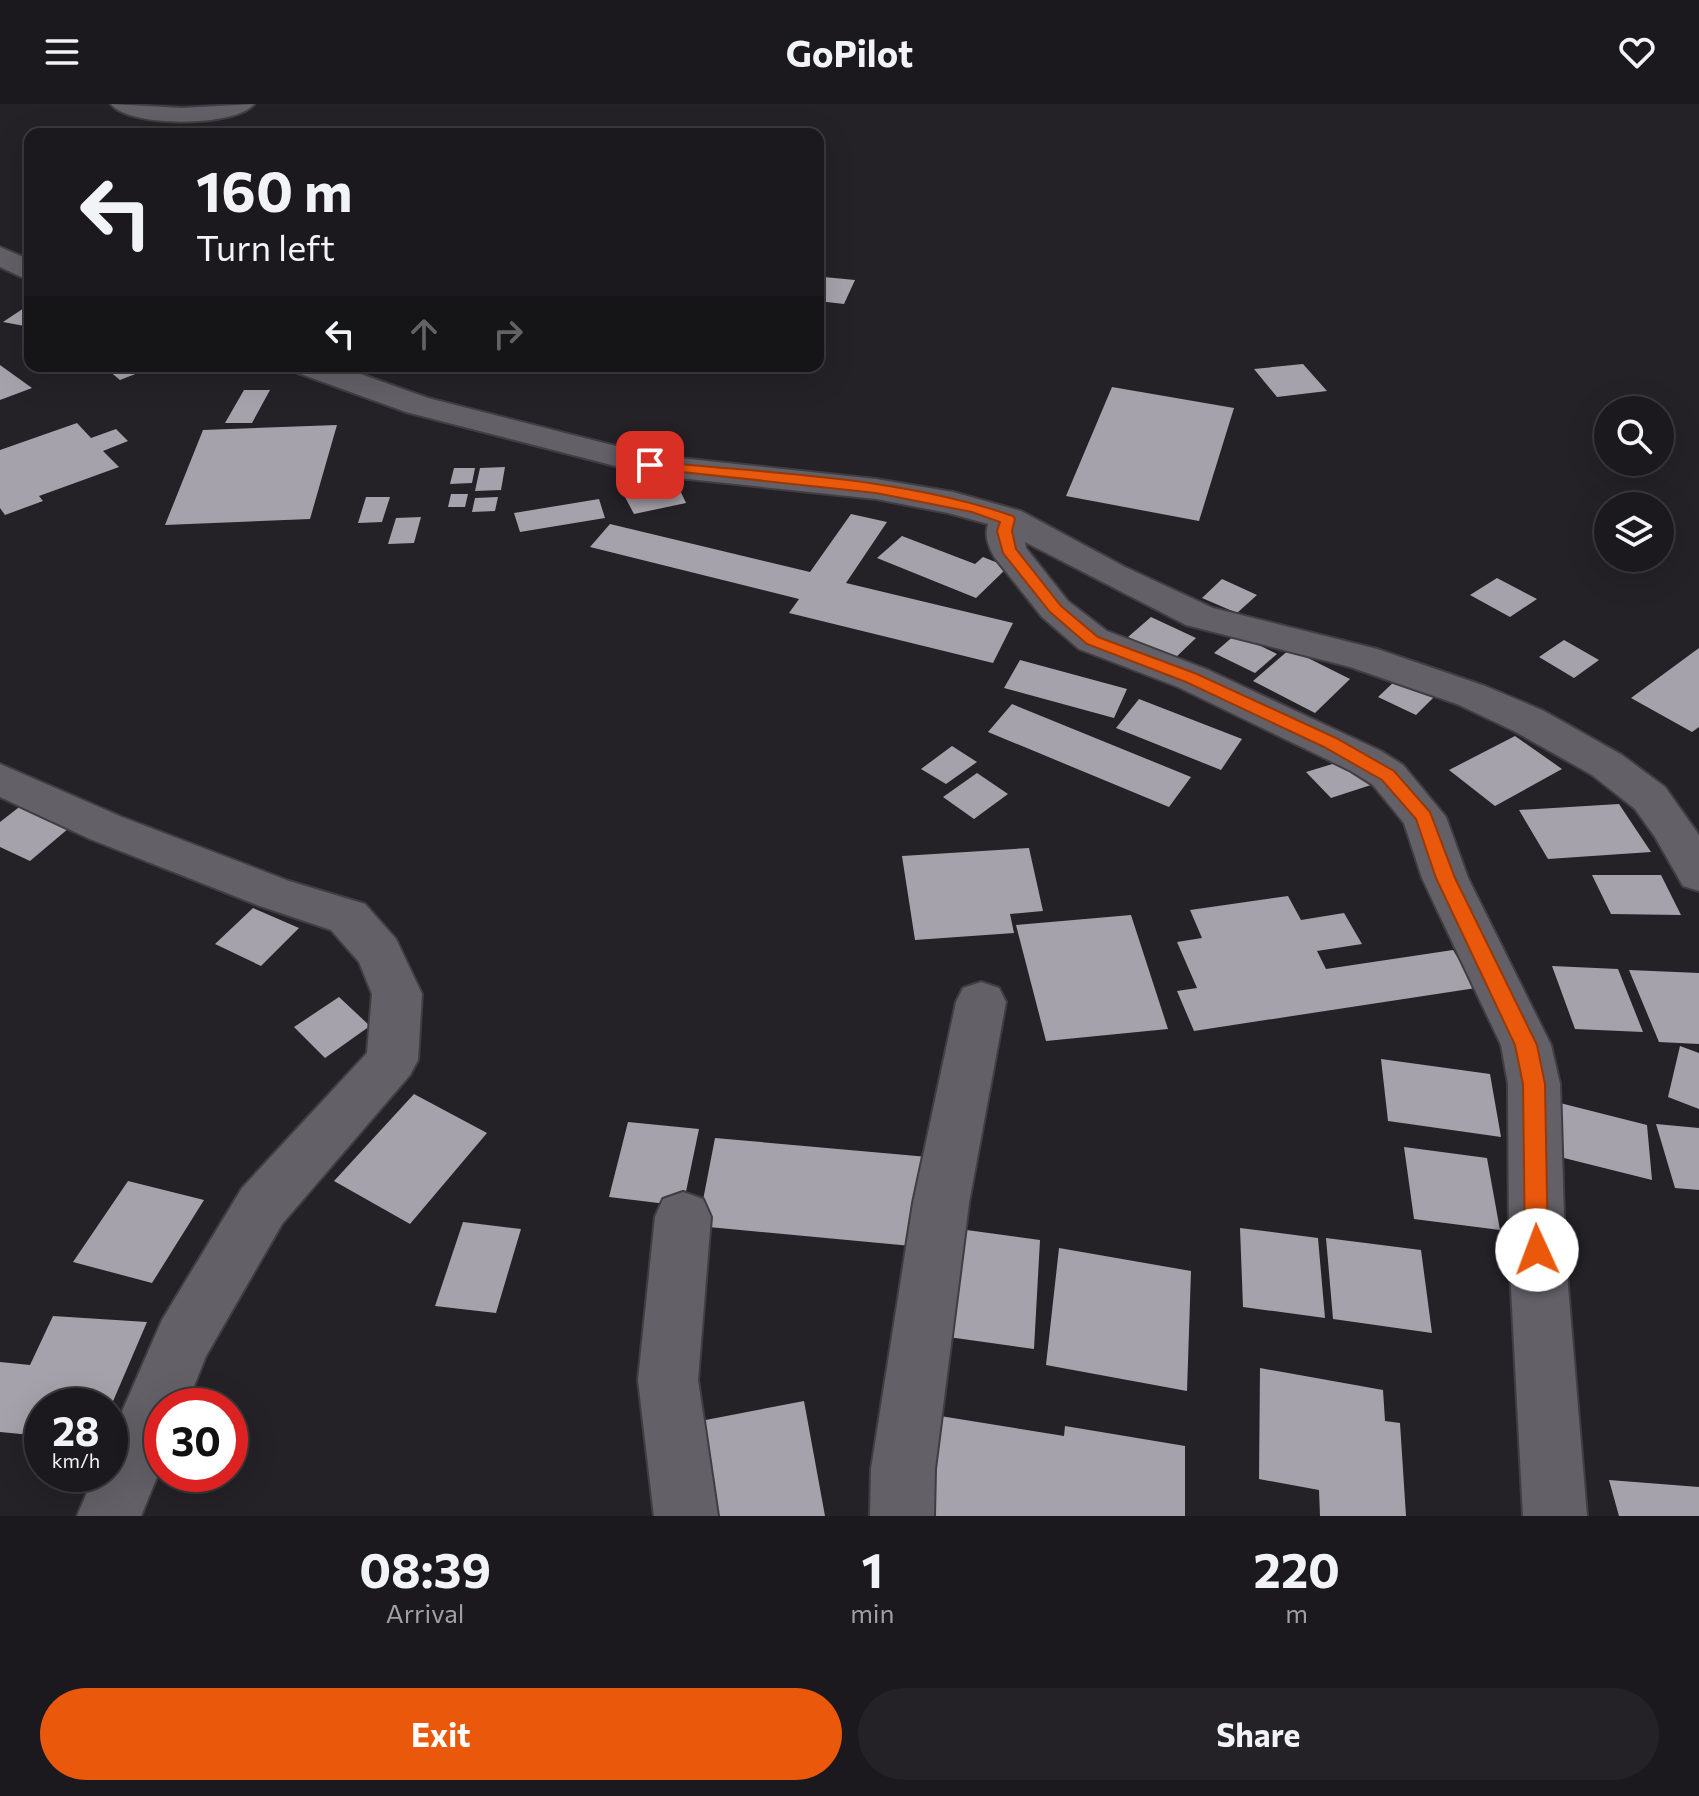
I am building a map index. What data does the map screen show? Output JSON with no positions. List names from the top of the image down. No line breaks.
{"page":{"header":"GoPilot","turn":["160 m","Turn left"],"speed":"28 km/h","limit":"30","eta":["08:39","Arrival","1","min","220","m"],"buttons":["Exit","Share"]}}
